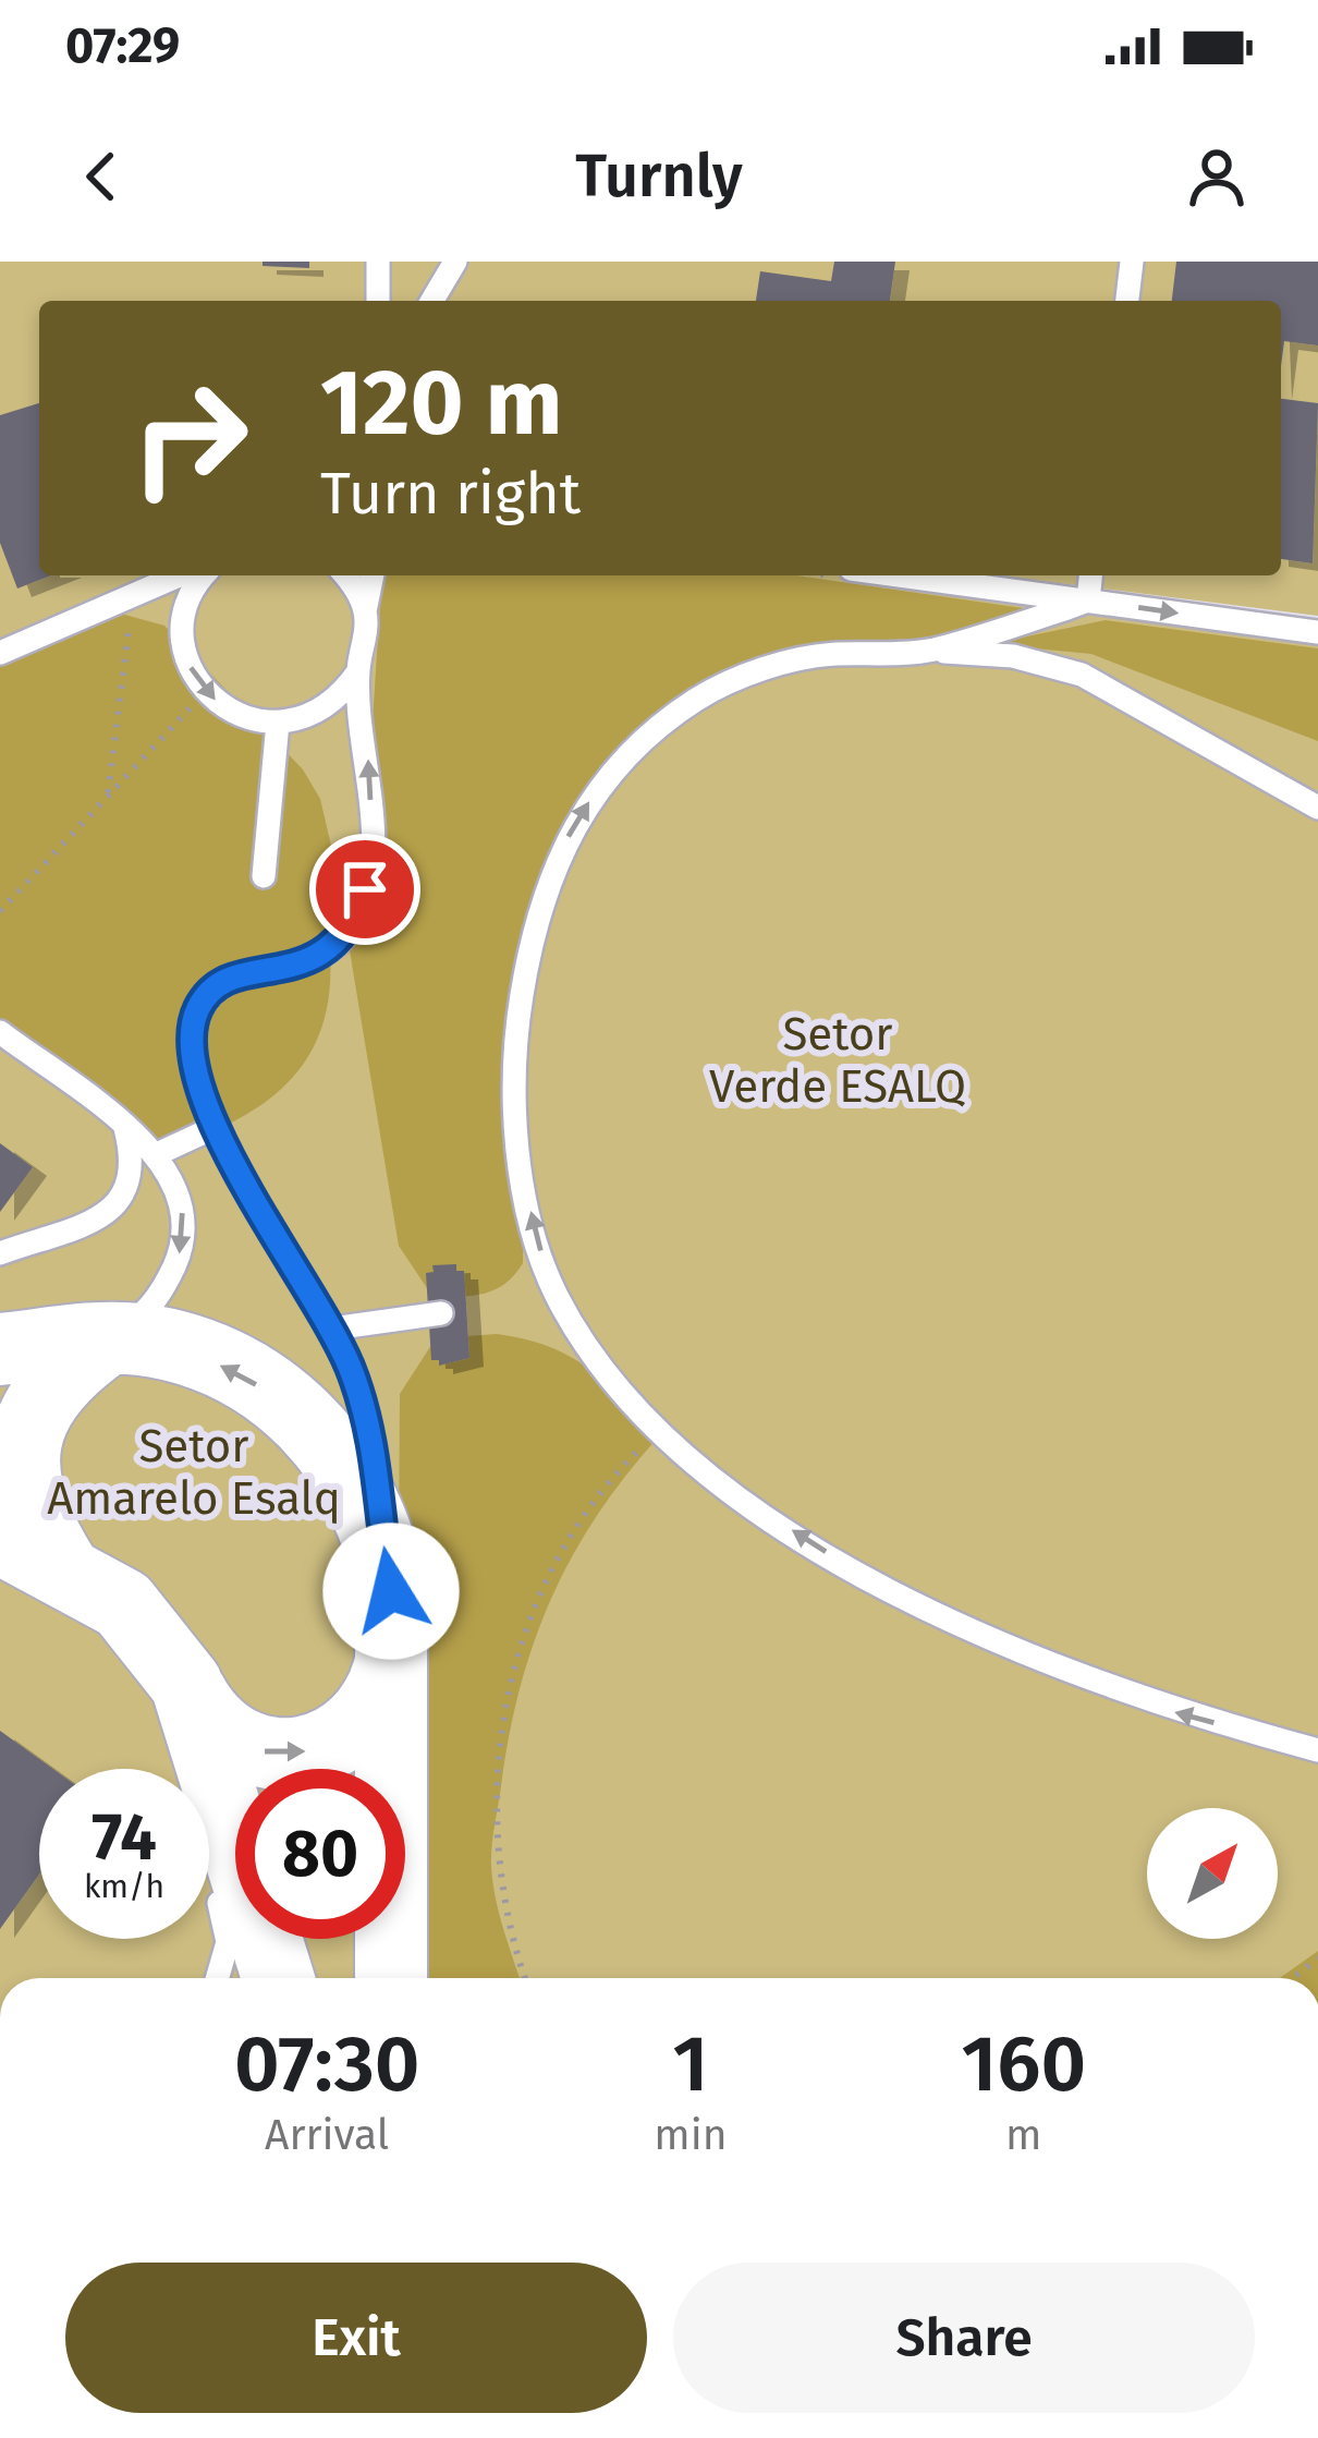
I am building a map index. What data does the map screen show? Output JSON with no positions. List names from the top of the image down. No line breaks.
{"parks":["Setor Verde ESALQ","Setor Amarelo Esalq"],"north":"top right","page":{"status":"07:29","header":"Turnly","turn":["120 m","Turn right"],"speed":"74 km/h","limit":"80","eta":["07:30","Arrival","1","min","160","m"],"buttons":["Exit","Share"]}}
